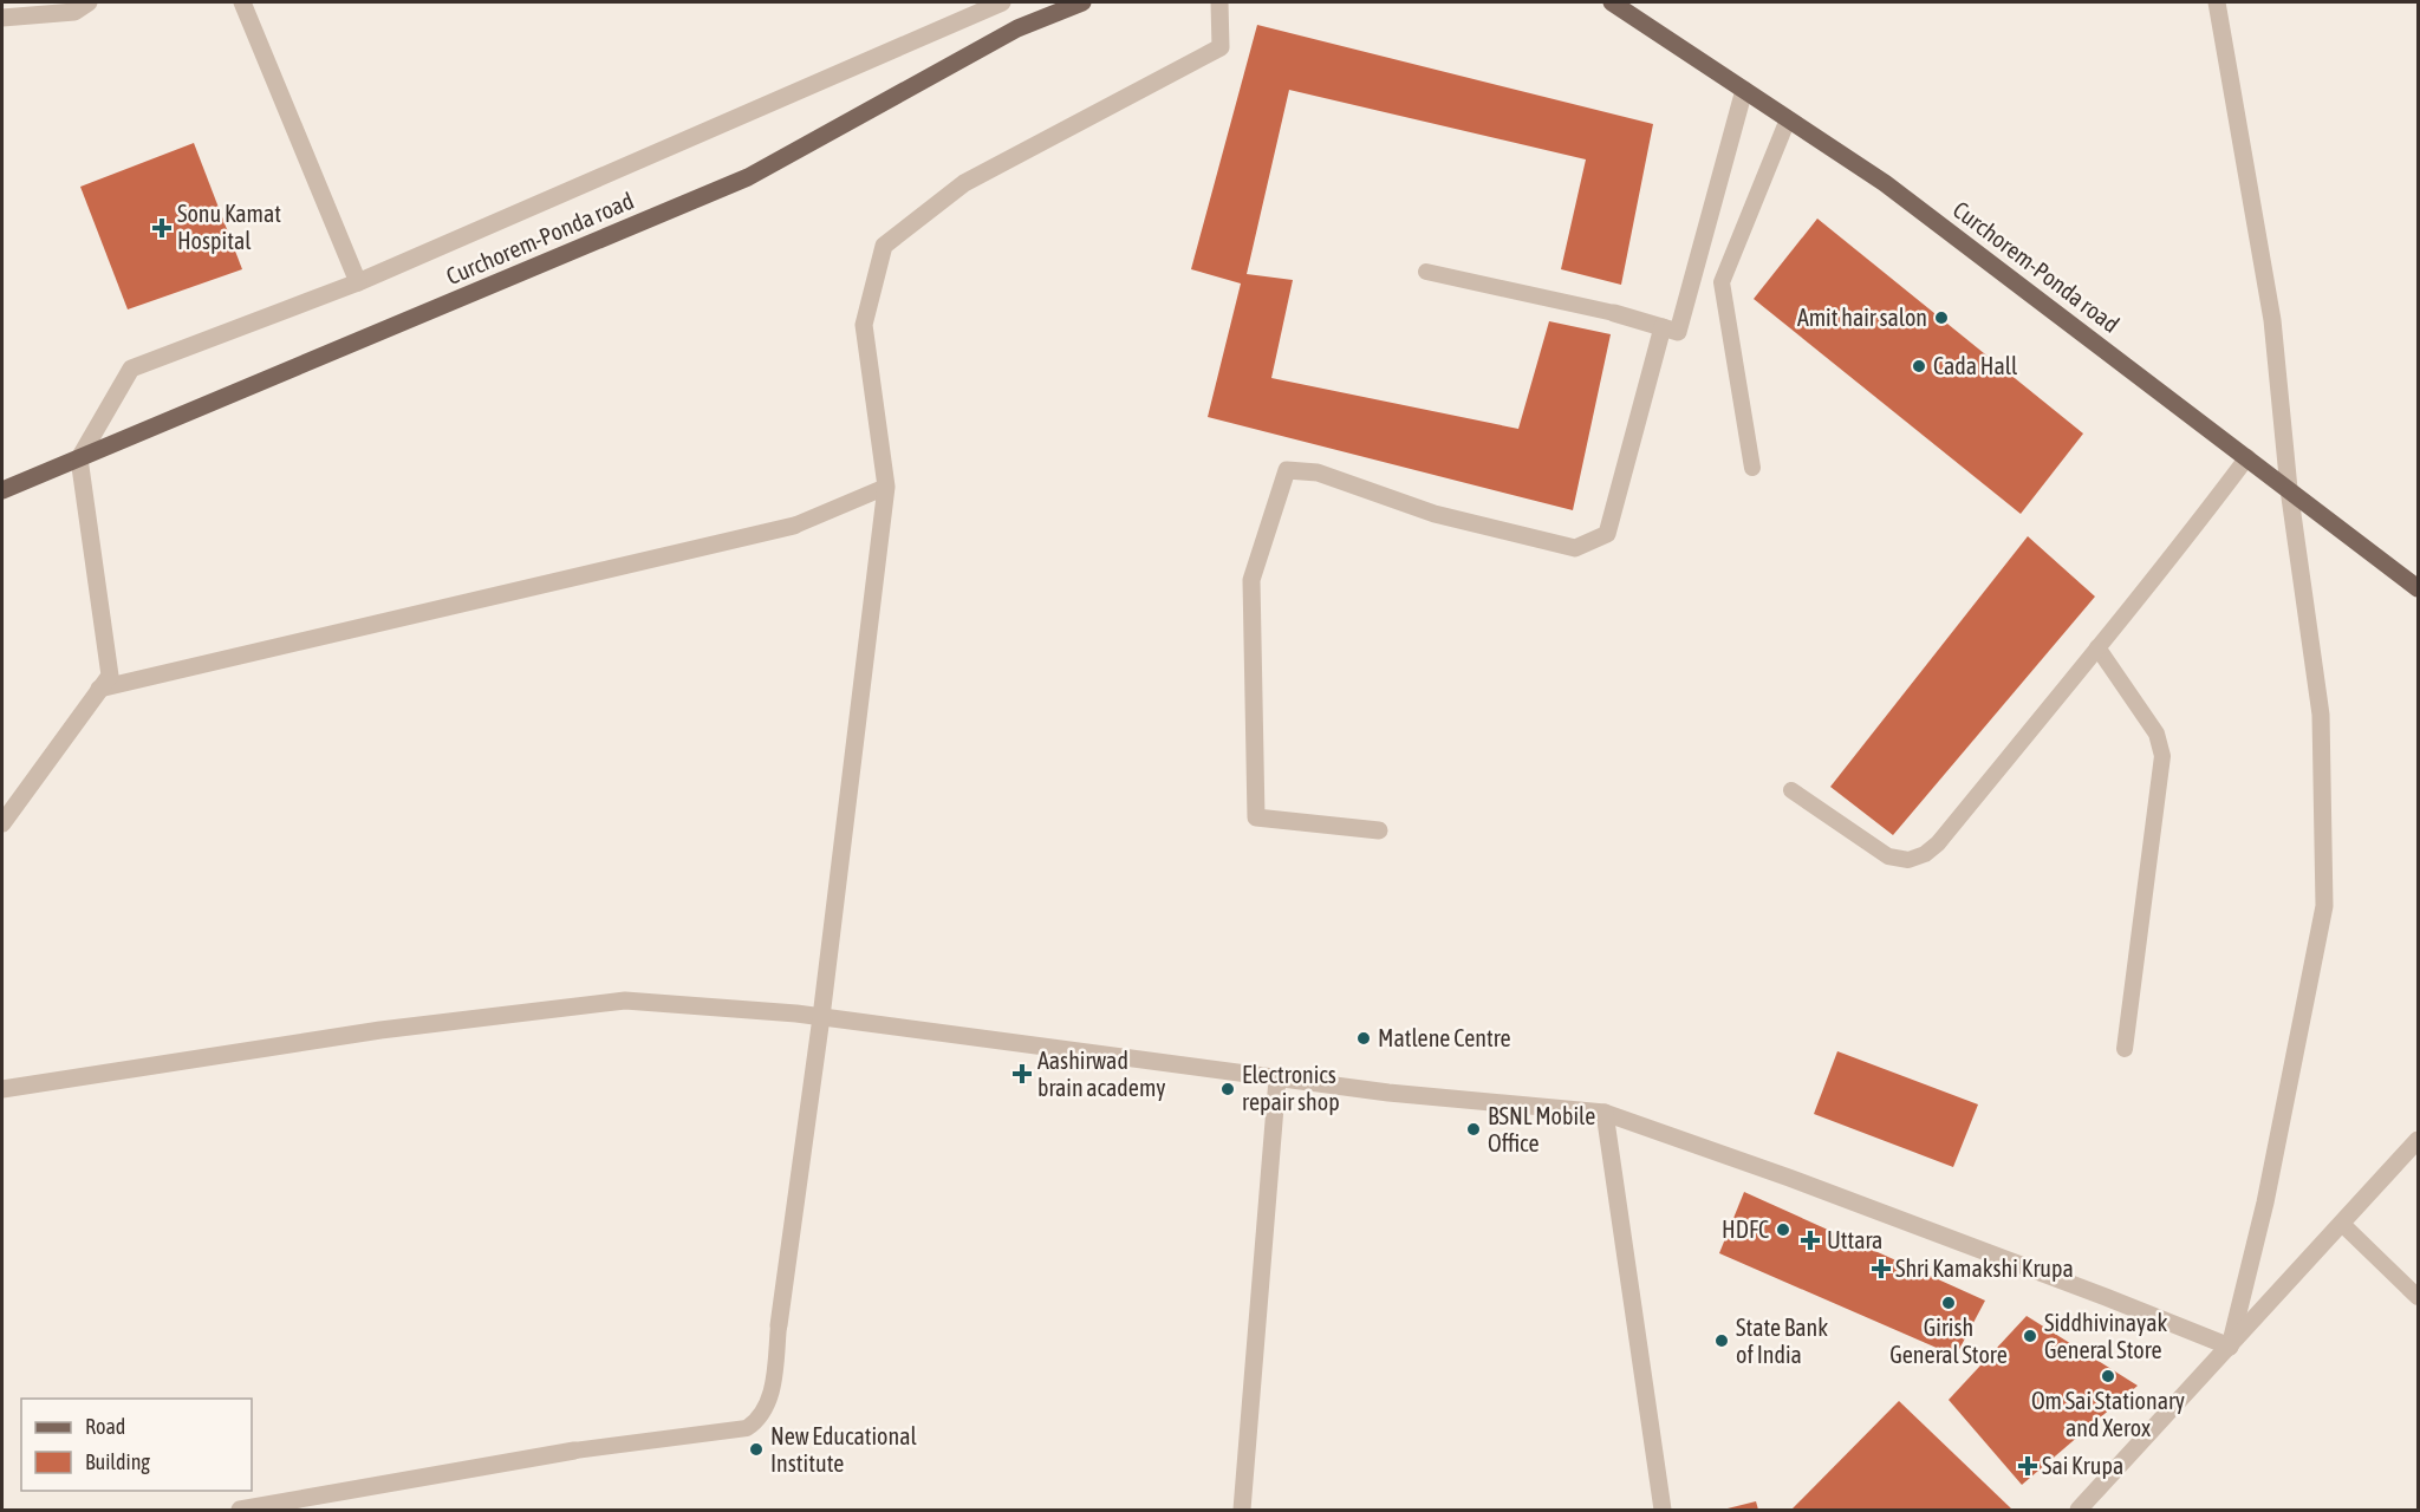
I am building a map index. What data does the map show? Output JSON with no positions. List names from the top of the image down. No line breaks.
{"streets":{"main road":["Curchorem-Ponda road"]},"places":{"health":["Sonu Kamat Hospital","Aashirwad brain academy","Uttara","Shri Kamakshi Krupa","Sai Krupa"],"other":["Amit hair salon","Cada Hall","Matlene Centre","Electronics repair shop","BSNL Mobile Office","HDFC","Girish General Store","Siddhivinayak General Store","State Bank of India","Om Sai Stationary and Xerox","New Educational Institute"]},"legend":["Road","Building"]}
